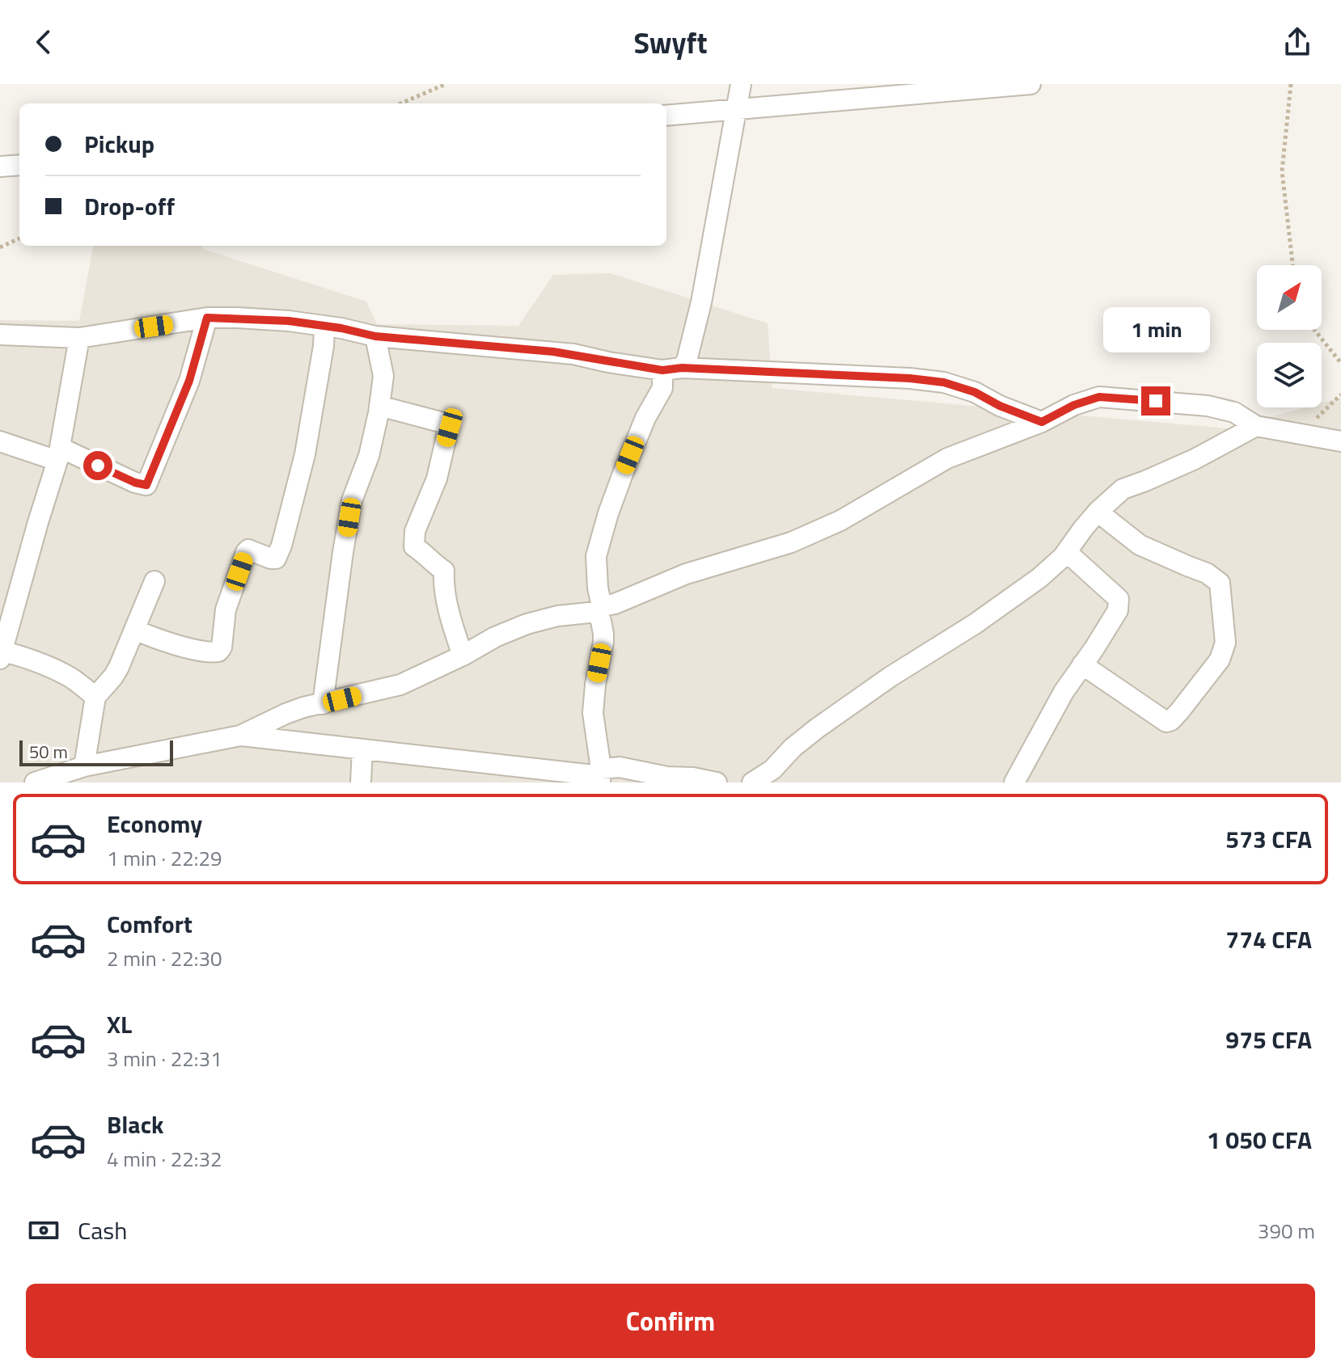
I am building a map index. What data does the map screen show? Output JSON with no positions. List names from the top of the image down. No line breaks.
{"scale_bar":"50 m","north":"top right","page":{"header":"Swyft","banner":["Pickup","Drop-off"],"bubble":"1 min","scale":"50 m","list":[{"name":"Economy","note":"1 min · 22:29","value":"573 CFA"},{"name":"Comfort","note":"2 min · 22:30","value":"774 CFA"},{"name":"XL","note":"3 min · 22:31","value":"975 CFA"},{"name":"Black","note":"4 min · 22:32","value":"1 050 CFA"}],"pay":["Cash","390 m"],"buttons":"Confirm"}}
